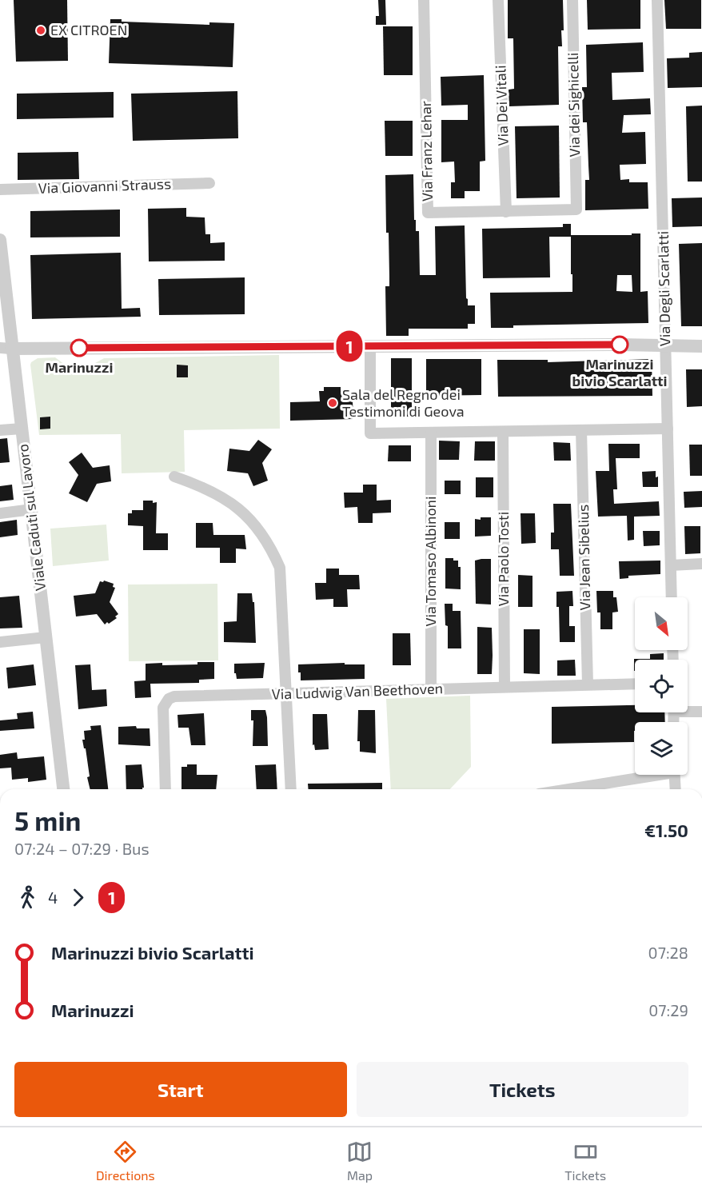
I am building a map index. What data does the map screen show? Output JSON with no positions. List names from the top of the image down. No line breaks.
{"streets":{"street":["Via dei Sighicelli","Via Dei Vitali","Via Franz Lehar","Via Giovanni Strauss","Via Degli Scarlatti","Viale Caduti sul Lavoro","Via Jean Sibelius","Via Paolo Tosti","Via Tomaso Albinoni","Via Ludwig Van Beethoven"]},"crossings":[["Via dei Sighicelli","Via Franz Lehar"],["Via Dei Vitali","Via Franz Lehar"],["Via Jean Sibelius","Via Ludwig Van Beethoven"],["Via Paolo Tosti","Via Ludwig Van Beethoven"],["Via Tomaso Albinoni","Via Ludwig Van Beethoven"]],"places":["EX CITROEN","Marinuzzi bivio Scarlatti","Marinuzzi","Sala del Regno dei Testimoni di Geova"],"lines":["bus line 1"],"north":"bottom right","page":{"on_map":"1","heading":["5 min","07:24 – 07:29 · Bus","€1.50"],"legs":["4","1"],"list":[{"name":"Marinuzzi bivio Scarlatti","value":"07:28"},{"name":"Marinuzzi","value":"07:29"}],"buttons":["Start","Tickets"],"tabs":["Directions","Map","Tickets"]}}
